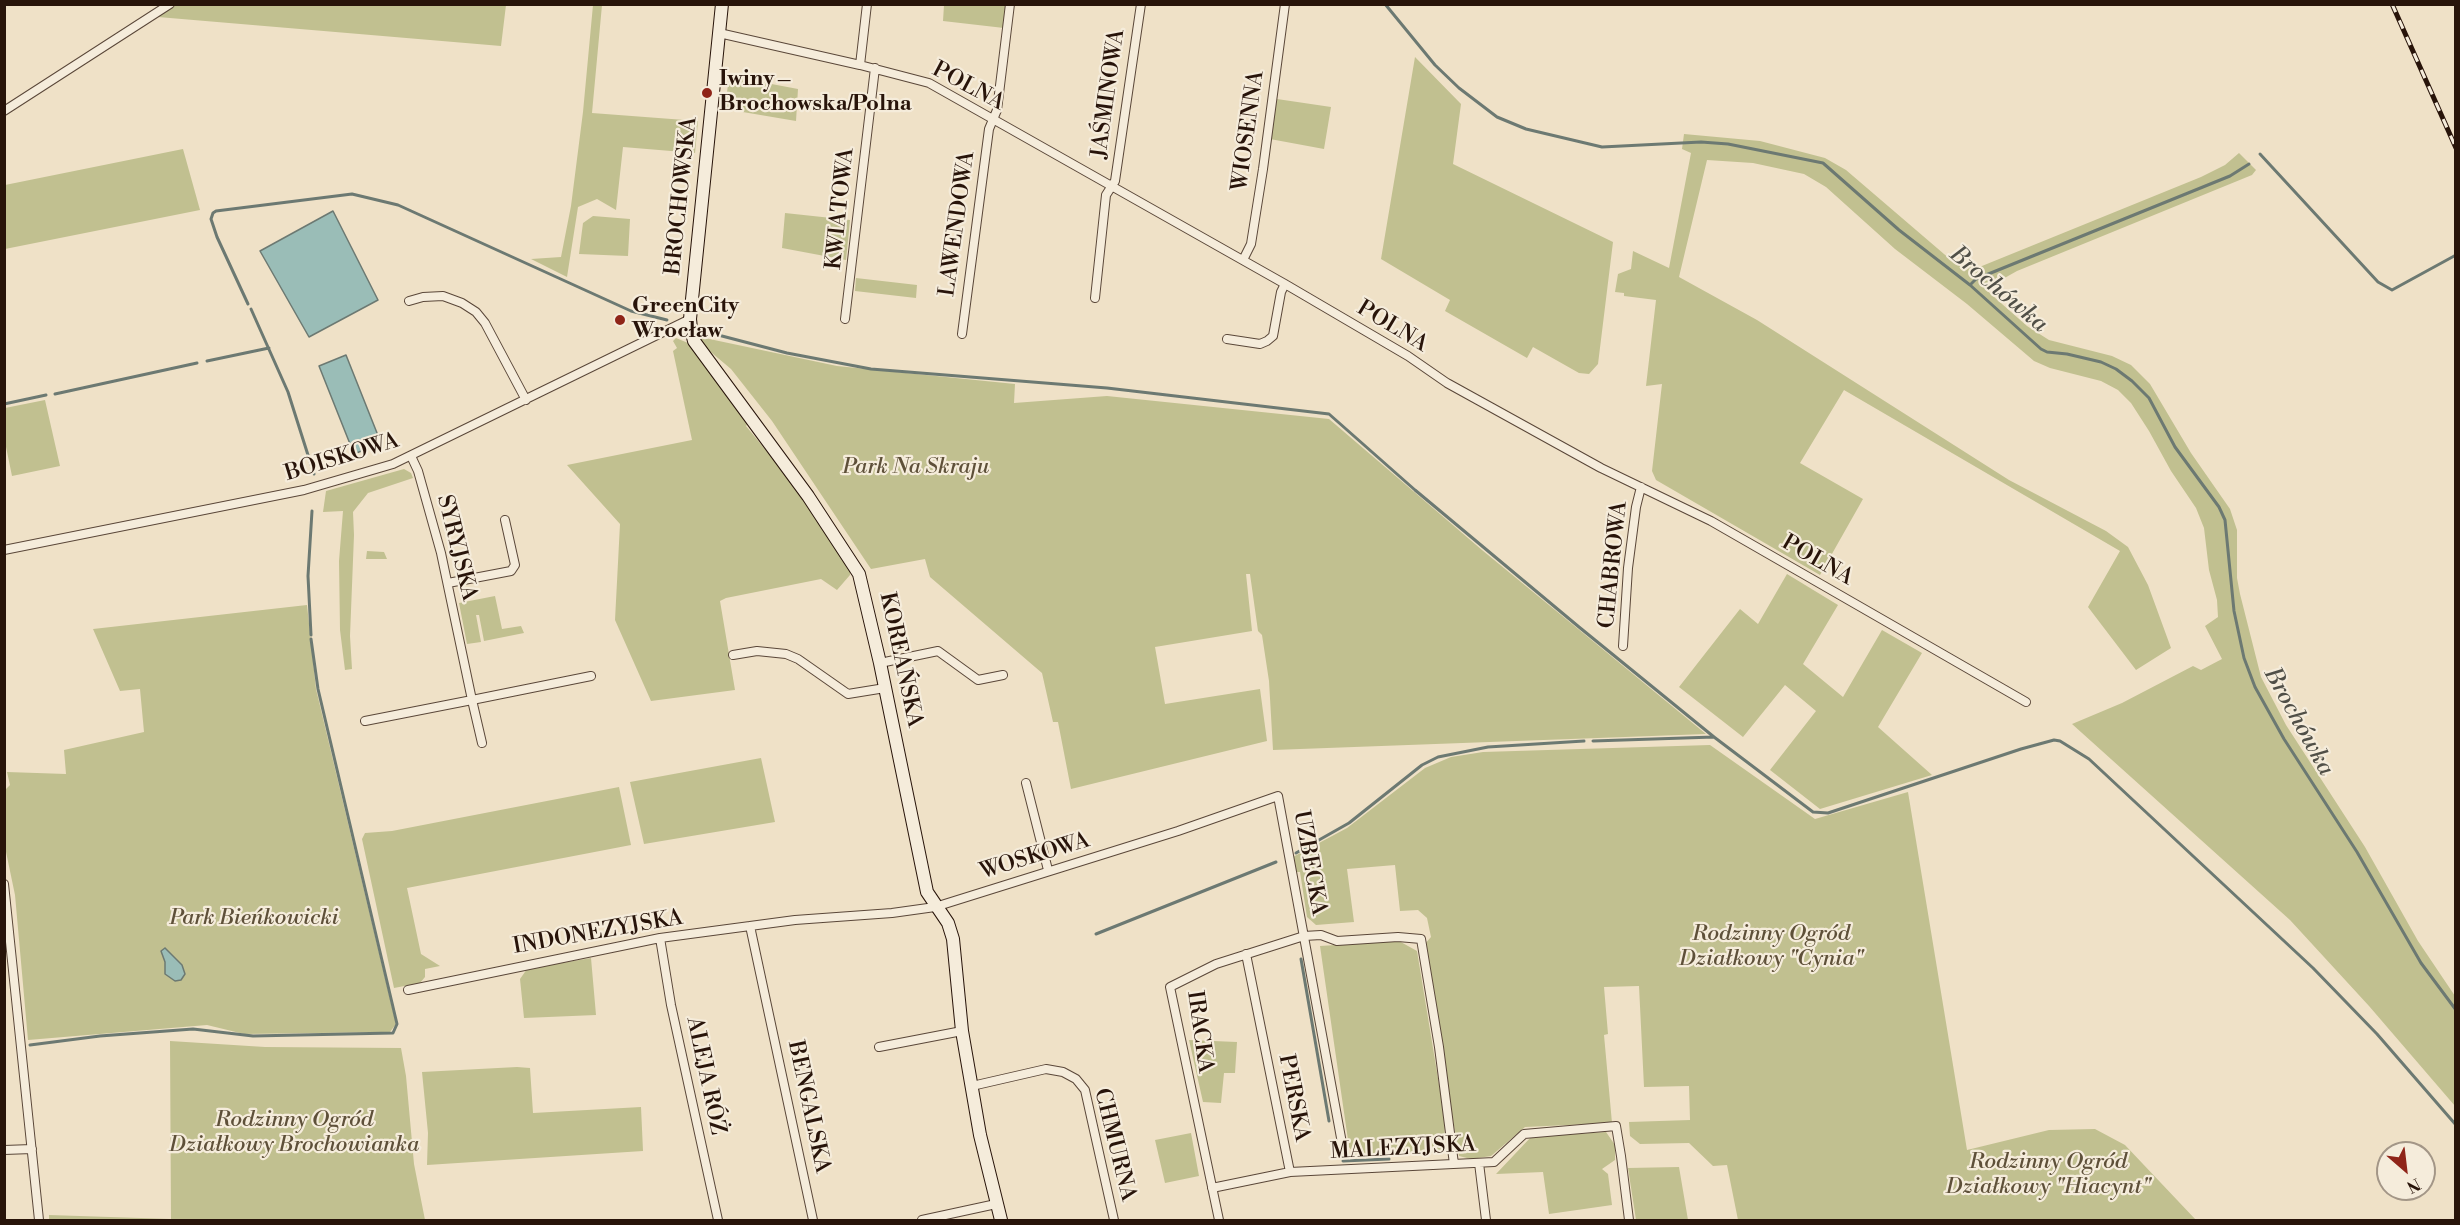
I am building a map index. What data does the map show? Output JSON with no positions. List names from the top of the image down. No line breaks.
{"streets":{"street":["POLNA","JAŚMINOWA","WIOSENNA","BROCHOWSKA","KWIATOWA","LAWENDOWA","BOISKOWA","SYRYJSKA","CHABROWA","KOREAŃSKA","WOSKOWA","UZBECKA","INDONEZYJSKA","IRACKA","ALEJA RÓŻ","PERSKA","BENGALSKA","CHMURNA","MALEZYJSKA"]},"crossings":[["POLNA","JAŚMINOWA"],["POLNA","WIOSENNA"],["POLNA","BROCHOWSKA"],["POLNA","KWIATOWA"],["POLNA","LAWENDOWA"],["POLNA","CHABROWA"],["BROCHOWSKA","BOISKOWA"],["BROCHOWSKA","KOREAŃSKA"],["BOISKOWA","SYRYJSKA"],["KOREAŃSKA","WOSKOWA"],["KOREAŃSKA","CHMURNA"],["WOSKOWA","UZBECKA"],["WOSKOWA","INDONEZYJSKA"],["UZBECKA","IRACKA"],["INDONEZYJSKA","ALEJA RÓŻ"],["INDONEZYJSKA","BENGALSKA"],["IRACKA","PERSKA"],["PERSKA","MALEZYJSKA"]],"water":["Brochówka"],"parks":["Park Na Skraju","Park Bieńkowicki","Rodzinny Ogród Działkowy \"Cynia\"","Rodzinny Ogród Działkowy Brochowianka","Rodzinny Ogród Działkowy \"Hiacynt\""],"places":["Iwiny – Brochowska/Polna","GreenCity Wrocław"],"north":"bottom right"}
